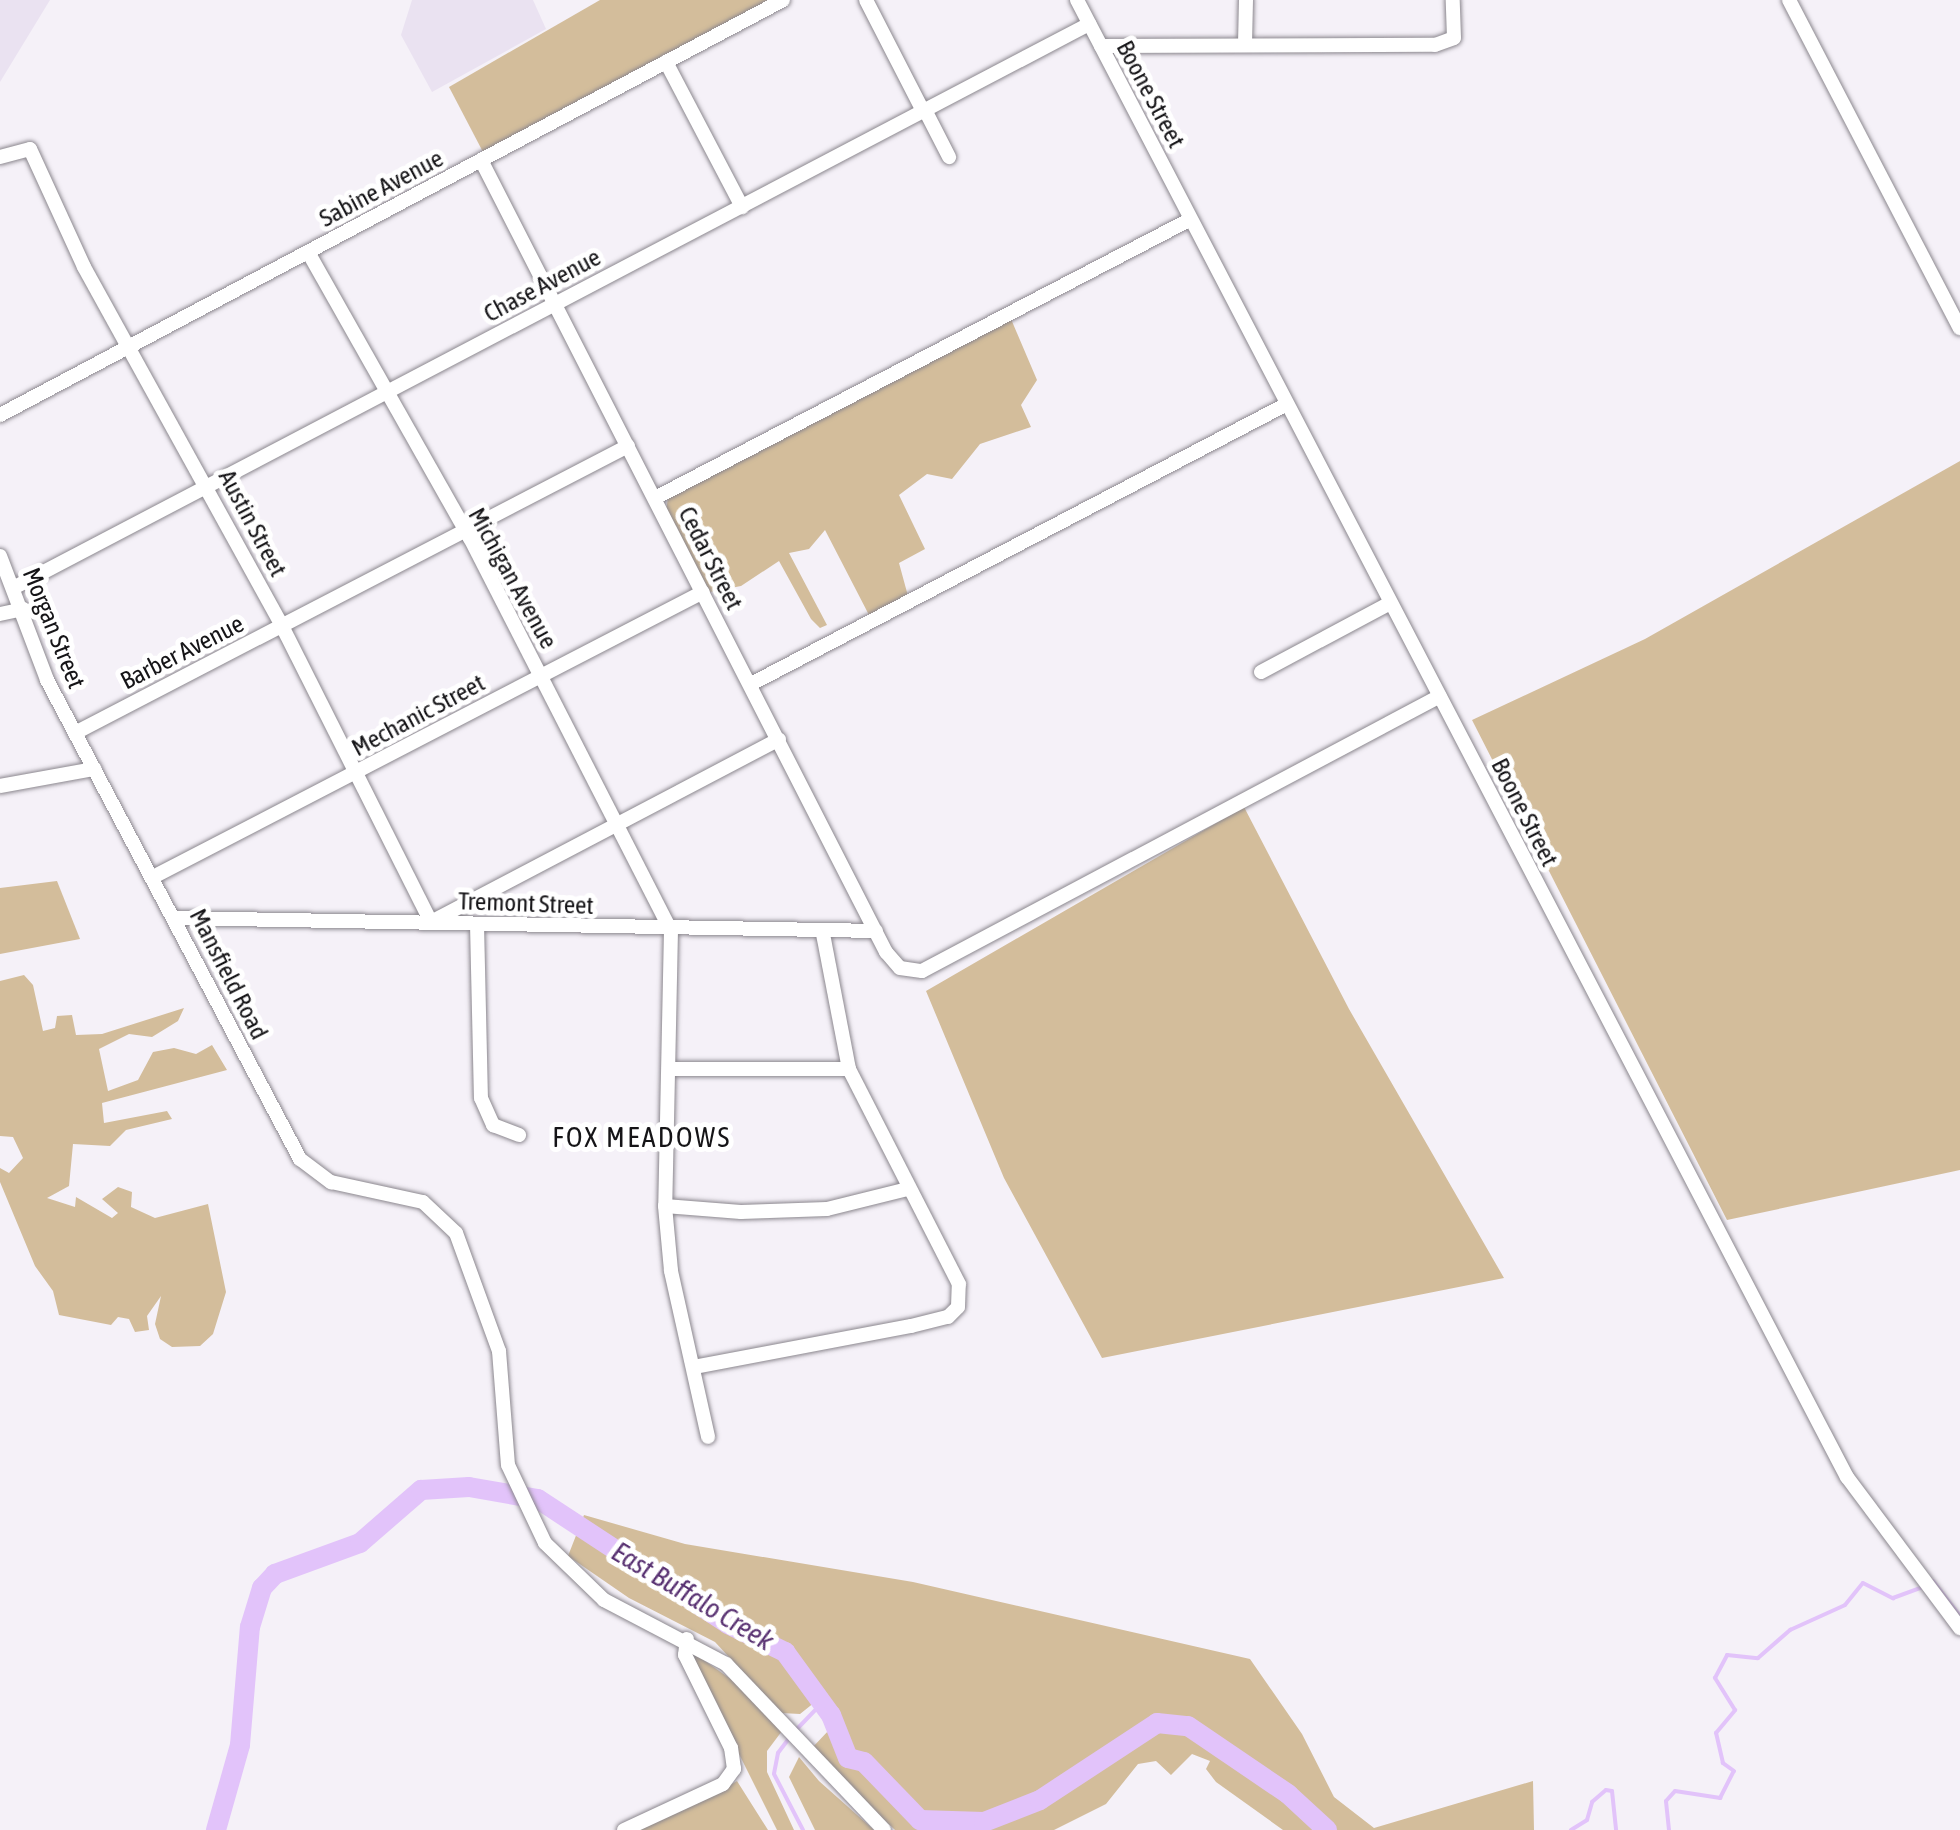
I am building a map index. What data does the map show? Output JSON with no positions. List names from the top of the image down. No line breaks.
{"streets":{"street":["Boone Street","Sabine Avenue","Chase Avenue","Austin Street","Cedar Street","Michigan Avenue","Morgan Street","Barber Avenue","Mechanic Street","Tremont Street","Mansfield Road"]},"crossings":[["Boone Street","Chase Avenue"],["Boone Street","Cedar Street"],["Sabine Avenue","Austin Street"],["Sabine Avenue","Cedar Street"],["Sabine Avenue","Michigan Avenue"],["Chase Avenue","Austin Street"],["Chase Avenue","Cedar Street"],["Chase Avenue","Michigan Avenue"],["Chase Avenue","Morgan Street"],["Austin Street","Barber Avenue"],["Austin Street","Mechanic Street"],["Austin Street","Tremont Street"],["Cedar Street","Barber Avenue"],["Cedar Street","Mechanic Street"],["Cedar Street","Tremont Street"],["Michigan Avenue","Barber Avenue"],["Michigan Avenue","Mechanic Street"],["Michigan Avenue","Tremont Street"],["Morgan Street","Barber Avenue"],["Morgan Street","Mansfield Road"],["Mechanic Street","Mansfield Road"],["Tremont Street","Mansfield Road"]],"districts":["FOX MEADOWS"],"water":["East Buffalo Creek"]}
